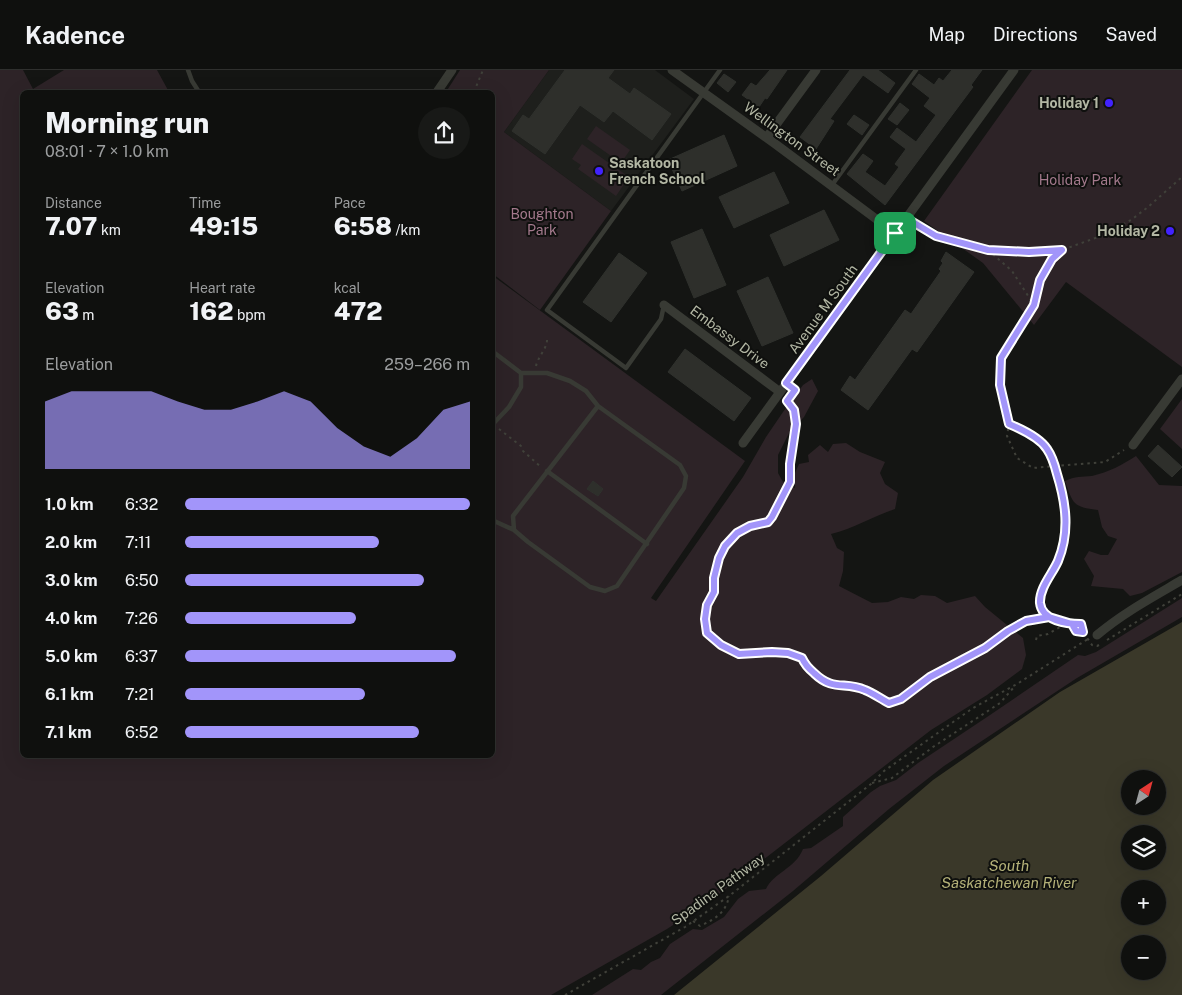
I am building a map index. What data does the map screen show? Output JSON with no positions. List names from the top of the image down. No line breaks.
{"streets":{"street":["Wellington Street","Avenue M South","Embassy Drive"],"path":["Spadina Pathway"]},"crossings":[["Wellington Street","Avenue M South"],["Avenue M South","Embassy Drive"]],"water":["South Saskatchewan River"],"parks":["Holiday Park","Boughton Park"],"places":["Holiday 1","Saskatoon French School","Holiday 2"],"north":"top right","page":{"header":"Kadence","nav":["Map","Directions","Saved"],"heading":["Morning run","08:01 · 7 × 1.0 km"],"stats":[["Distance","7.07 km"],["Time","49:15"],["Pace","6:58 /km"],["Elevation","63 m"],["Heart rate","162 bpm"],["kcal","472"]],"chart":["Elevation","259–266 m"],"list":[{"name":"1.0 km","note":"6:32"},{"name":"2.0 km","note":"7:11"},{"name":"3.0 km","note":"6:50"},{"name":"4.0 km","note":"7:26"},{"name":"5.0 km","note":"6:37"},{"name":"6.1 km","note":"7:21"},{"name":"7.1 km","note":"6:52"}],"map_buttons":["+","−"]}}
